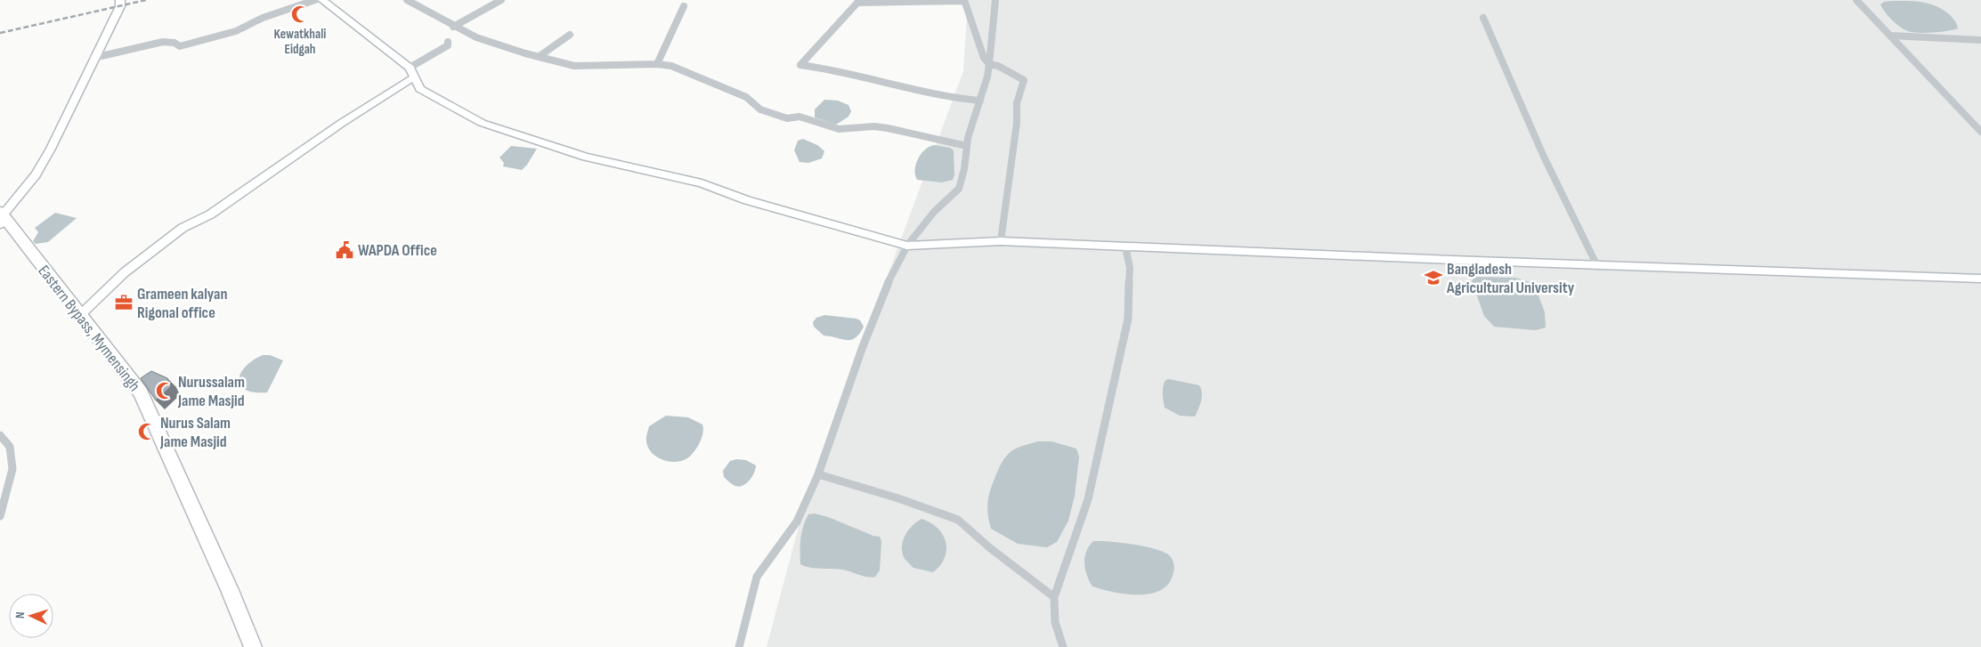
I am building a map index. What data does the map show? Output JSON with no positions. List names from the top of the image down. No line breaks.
{"streets":{"highway":["Eastern Bypass, Mymensingh"]},"places":{"mosque":["Kewatkhali Eidgah","Nurussalam Jame Masjid","Nurus Salam Jame Masjid"],"public building":["WAPDA Office"],"school or university":["Bangladesh Agricultural University"],"office":["Grameen kalyan Rigonal office"]},"north":"left"}
